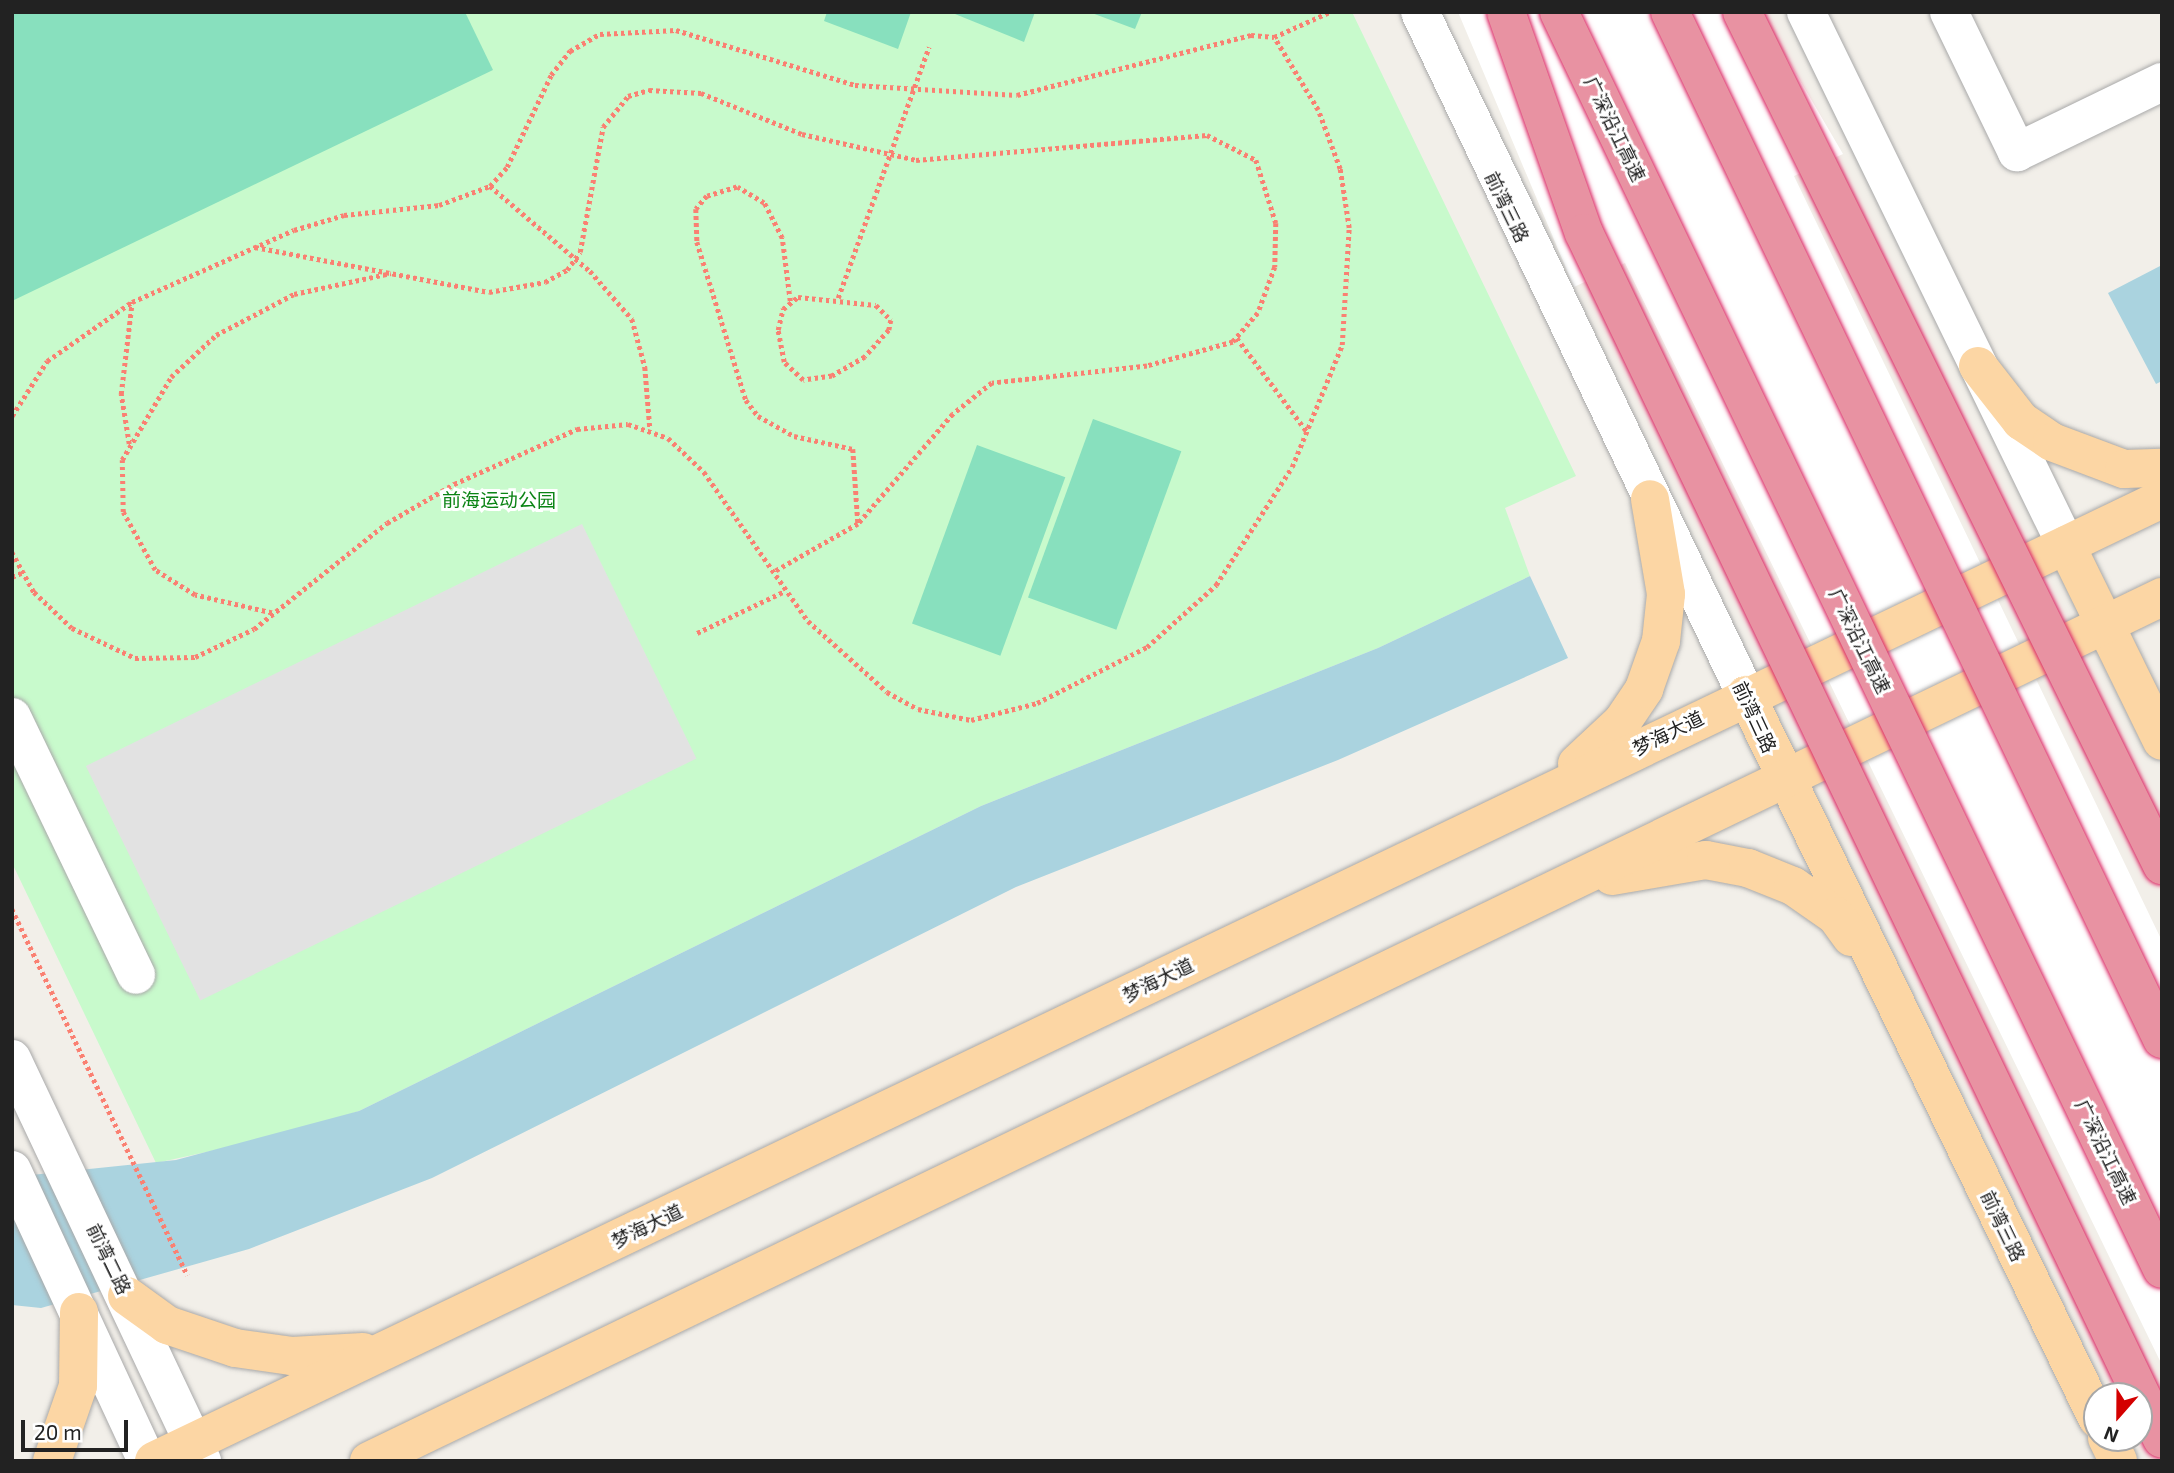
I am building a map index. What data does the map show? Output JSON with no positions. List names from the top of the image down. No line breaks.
{"streets":{"highway":["广深沿江高速"],"main road":["前湾三路","梦海大道"],"street":["前湾二路"]},"crossings":[["前湾三路","梦海大道"],["梦海大道","前湾二路"]],"parks":["前海运动公园"],"scale_bar":"20 m","north":"bottom"}
